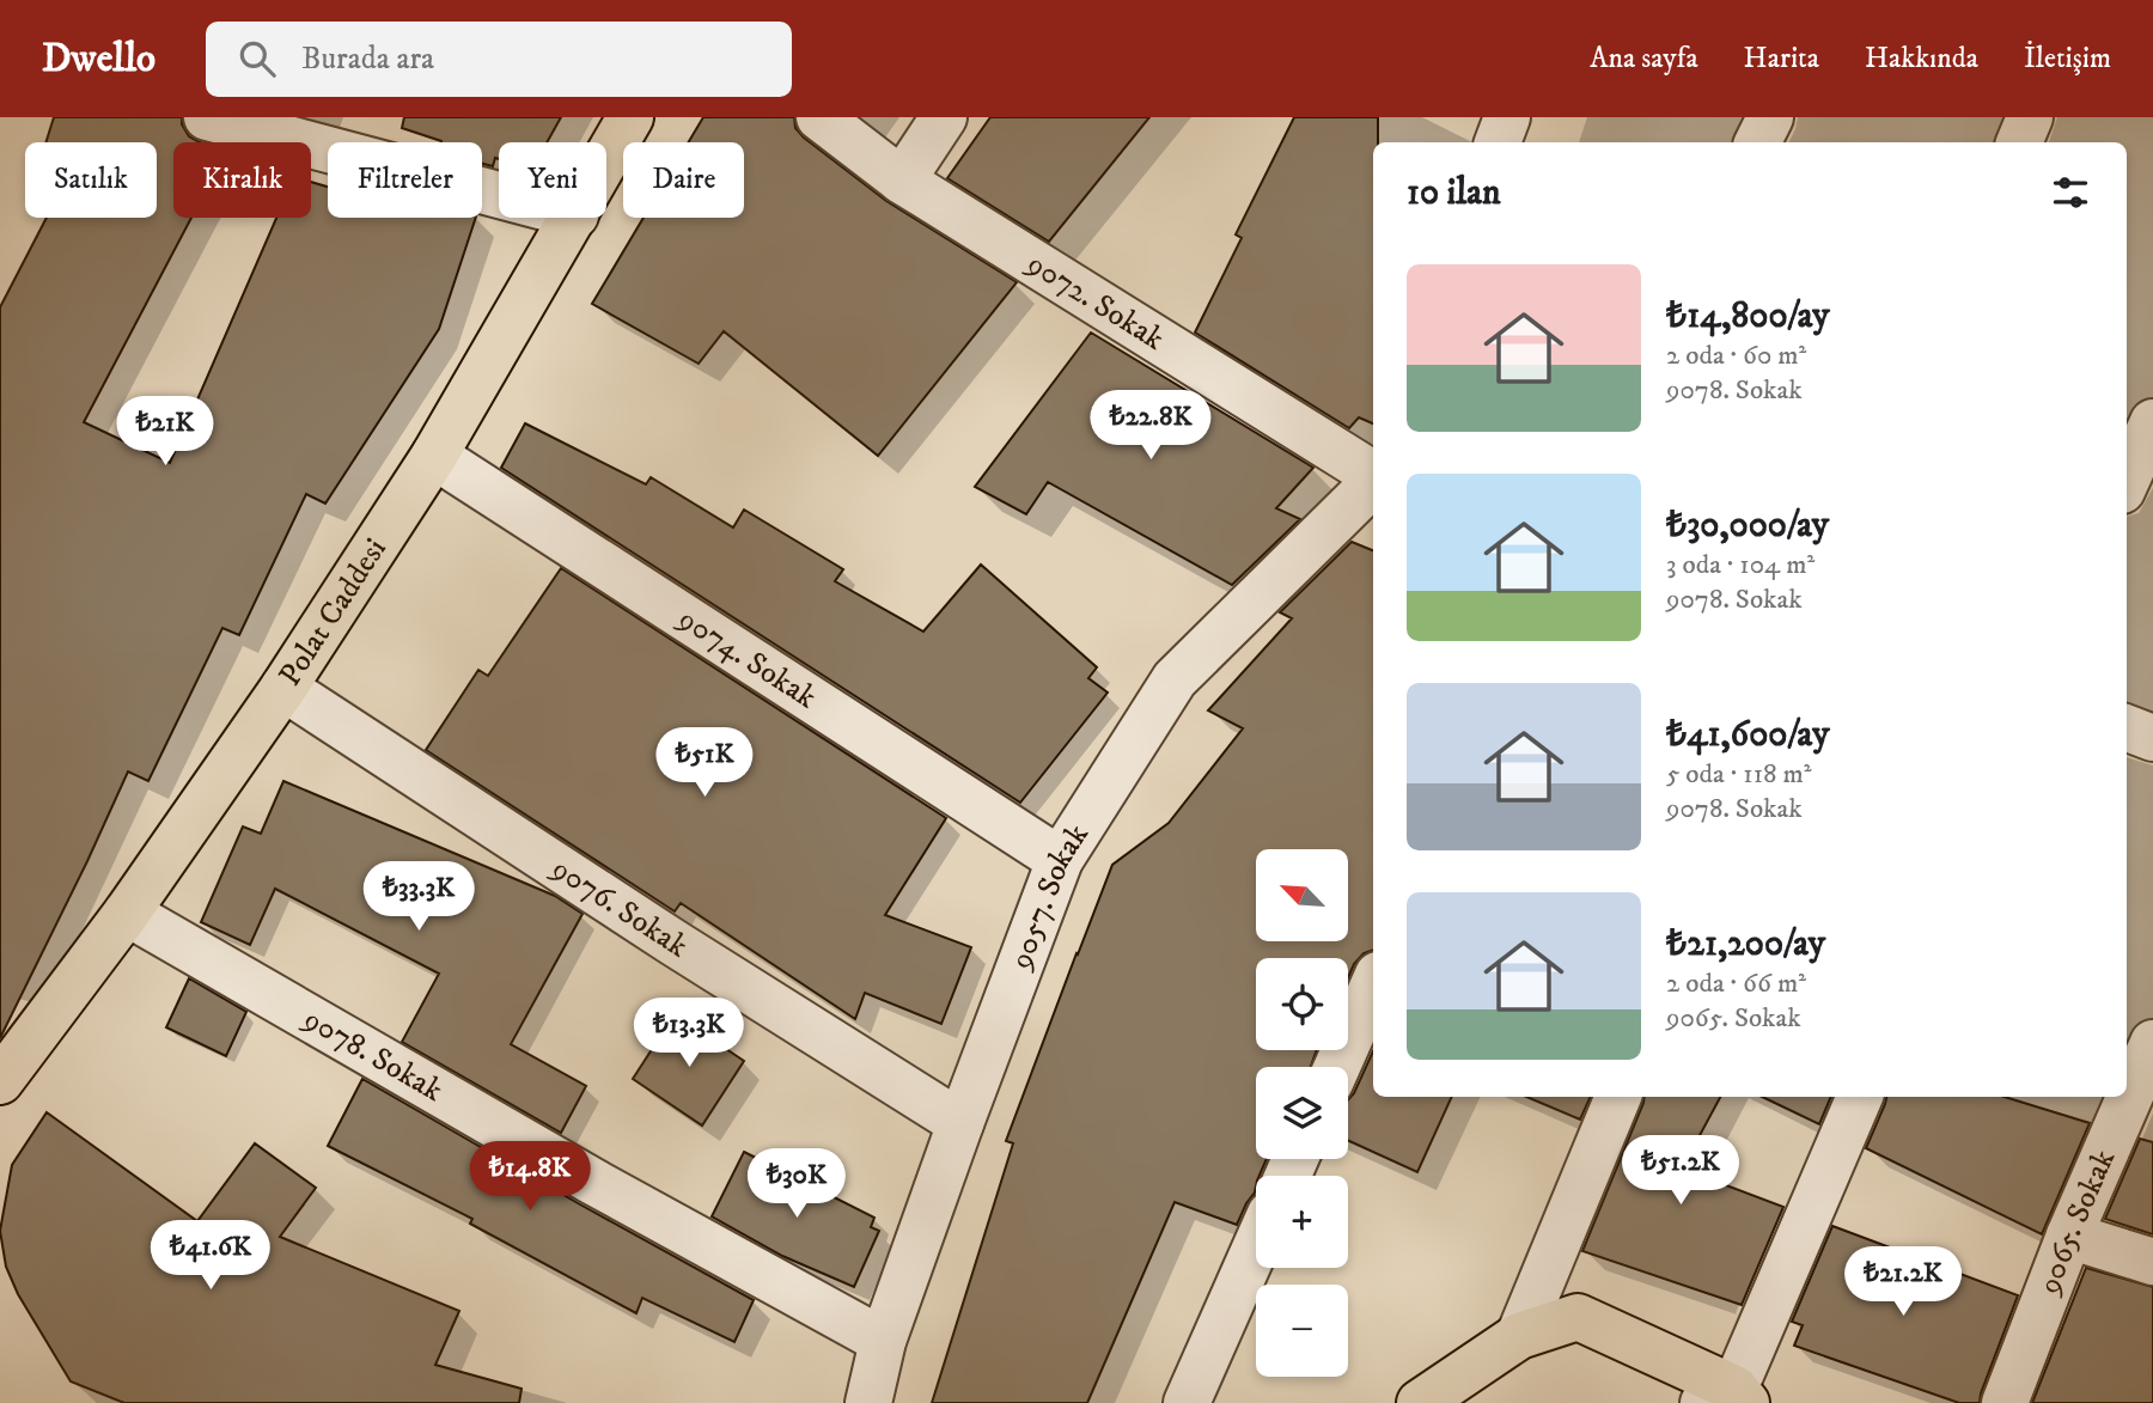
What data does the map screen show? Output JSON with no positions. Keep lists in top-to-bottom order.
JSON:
{
  "streets": {
    "main road": ["Polat Caddesi"],
    "street": [
      "9072. Sokak",
      "9074. Sokak",
      "9057. Sokak",
      "9076. Sokak",
      "9078. Sokak",
      "9065. Sokak"
    ]
  },
  "crossings": [
    ["Polat Caddesi", "9074. Sokak"],
    ["Polat Caddesi", "9076. Sokak"],
    ["Polat Caddesi", "9078. Sokak"],
    ["9074. Sokak", "9057. Sokak"],
    ["9057. Sokak", "9076. Sokak"],
    ["9057. Sokak", "9078. Sokak"]
  ],
  "north": "top left",
  "page": {
    "header": "Dwello",
    "search": "Burada ara",
    "nav": [
      "Ana sayfa",
      "Harita",
      "Hakkında",
      "İletişim"
    ],
    "chip": [
      "Satılık",
      "Kiralık",
      "Filtreler",
      "Yeni",
      "Daire"
    ],
    "heading": "10 ilan",
    "list": [
      {
        "name": "₺14,800/ay",
        "note": "2 oda · 60 m² · 9078. Sokak"
      },
      {
        "name": "₺30,000/ay",
        "note": "3 oda · 104 m² · 9078. Sokak"
      },
      {
        "name": "₺41,600/ay",
        "note": "5 oda · 118 m² · 9078. Sokak"
      },
      {
        "name": "₺21,200/ay",
        "note": "2 oda · 66 m² · 9065. Sokak"
      }
    ],
    "price": [
      "₺22.8K",
      "₺21K",
      "₺51K",
      "₺33.3K",
      "₺13.3K",
      "₺51.2K",
      "₺14.8K",
      "₺30K",
      "₺41.6K",
      "₺21.2K"
    ],
    "map_buttons": ["+", "−"]
  }
}
